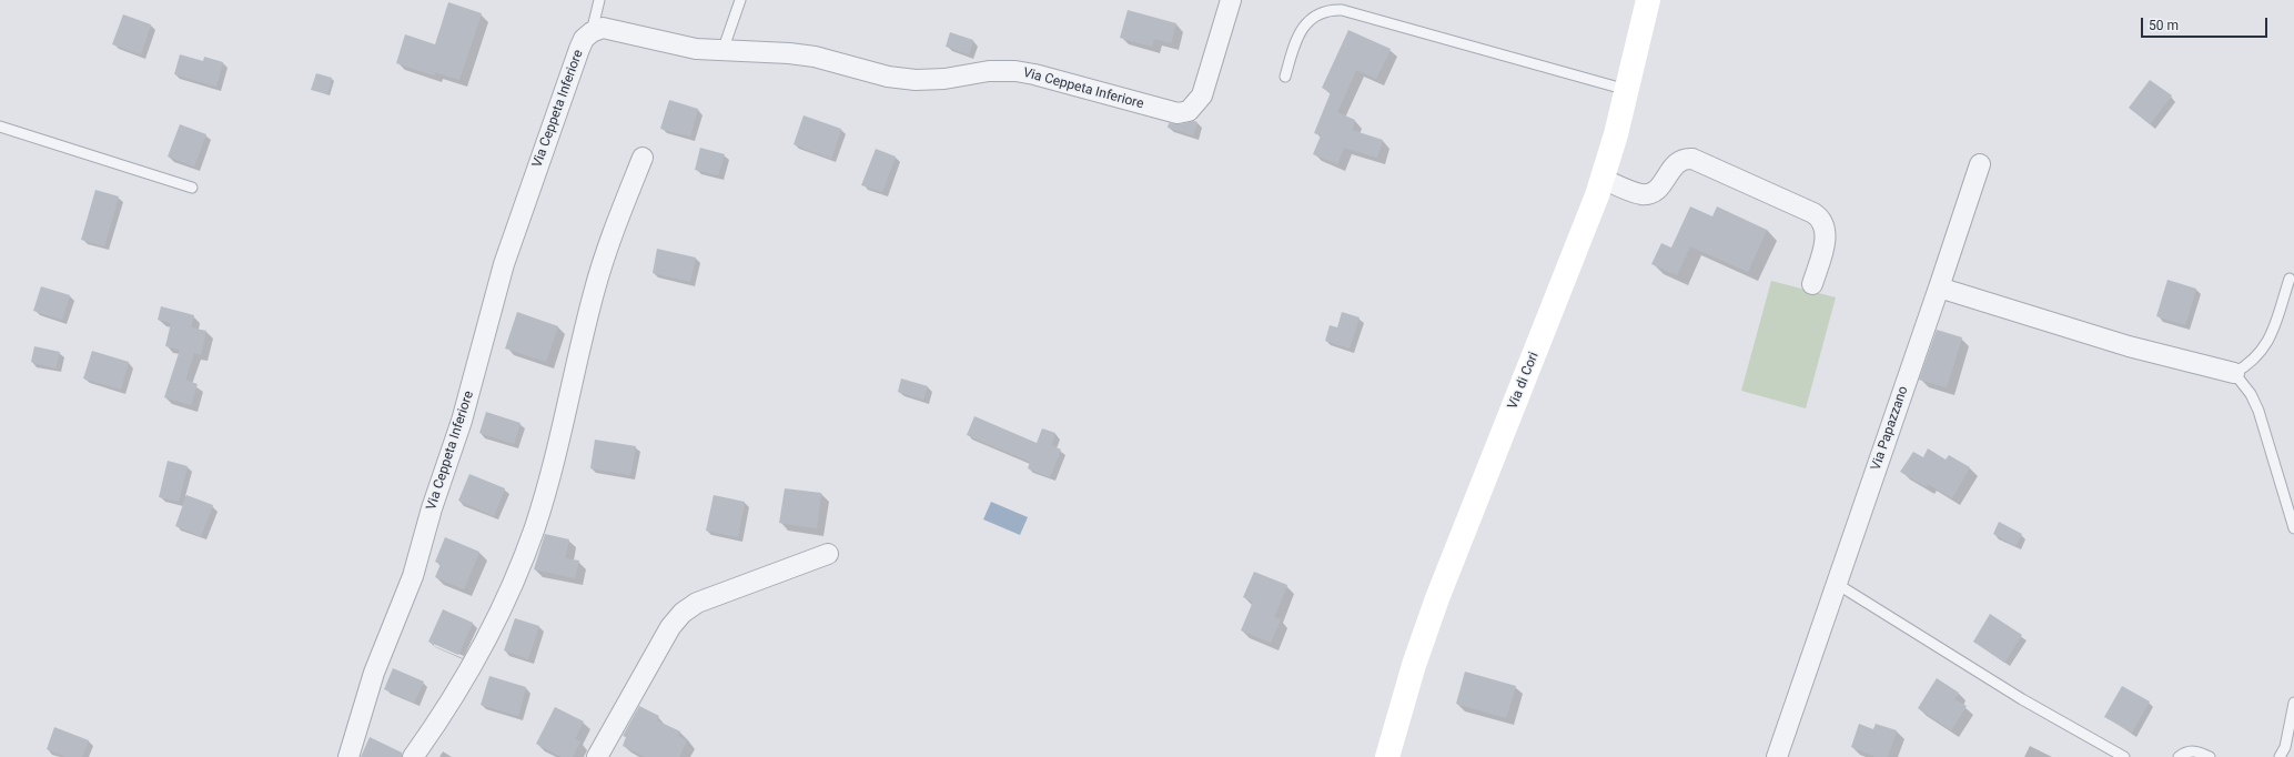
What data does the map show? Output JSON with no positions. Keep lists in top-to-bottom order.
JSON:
{
  "streets": {
    "main road": ["Via di Cori"],
    "street": ["Via Ceppeta Inferiore", "Via Papazzano"]
  },
  "scale_bar": "50 m"
}
